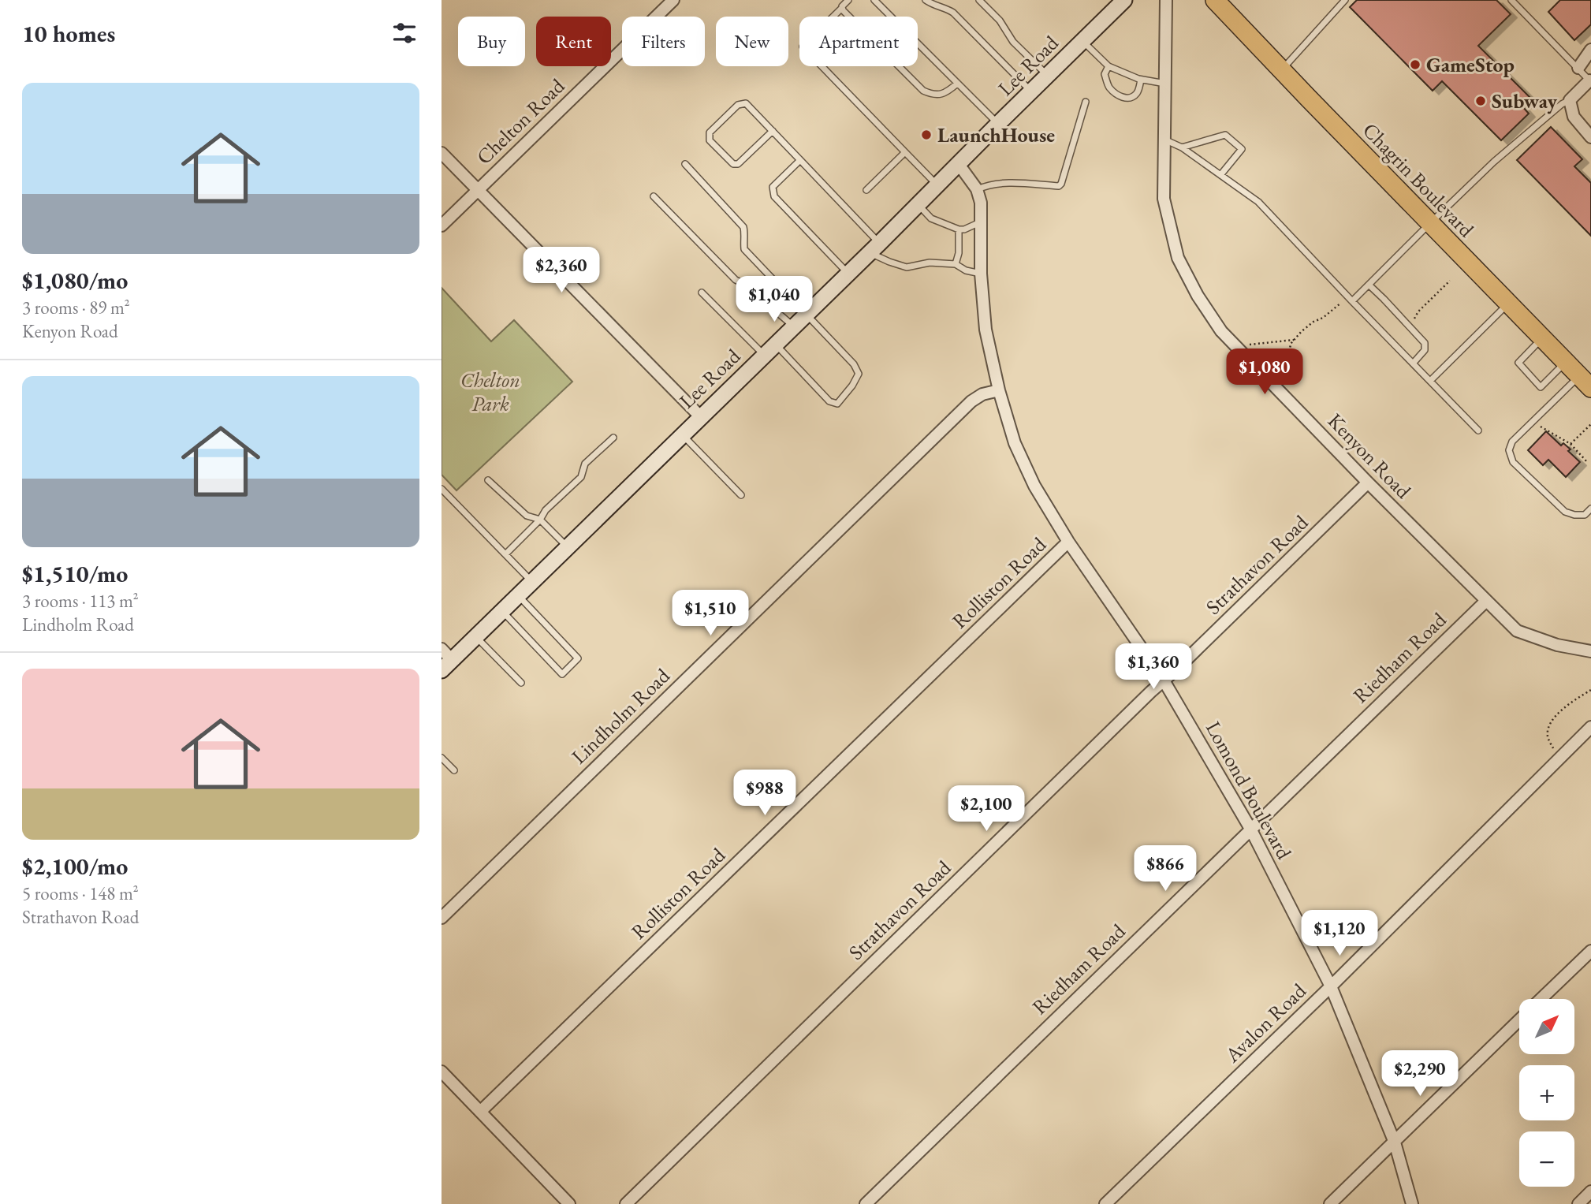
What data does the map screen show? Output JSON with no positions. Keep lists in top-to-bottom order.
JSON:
{
  "streets": {
    "main road": ["Lee Road", "Chagrin Boulevard"],
    "street": [
      "Chelton Road",
      "Kenyon Road",
      "Strathavon Road",
      "Rolliston Road",
      "Riedham Road",
      "Lindholm Road",
      "Lomond Boulevard",
      "Avalon Road"
    ]
  },
  "crossings": [
    ["Lee Road", "Lomond Boulevard"],
    ["Kenyon Road", "Strathavon Road"],
    ["Kenyon Road", "Riedham Road"],
    ["Strathavon Road", "Lomond Boulevard"],
    ["Rolliston Road", "Lomond Boulevard"],
    ["Riedham Road", "Lomond Boulevard"],
    ["Lindholm Road", "Lomond Boulevard"],
    ["Lomond Boulevard", "Avalon Road"]
  ],
  "parks": ["Chelton Park"],
  "places": ["GameStop", "Subway", "LaunchHouse"],
  "north": "top right",
  "page": {
    "heading": "10 homes",
    "chip": [
      "Buy",
      "Rent",
      "Filters",
      "New",
      "Apartment"
    ],
    "list": [
      {
        "name": "$1,080/mo",
        "note": "3 rooms · 89 m² · Kenyon Road"
      },
      {
        "name": "$1,510/mo",
        "note": "3 rooms · 113 m² · Lindholm Road"
      },
      {
        "name": "$2,100/mo",
        "note": "5 rooms · 148 m² · Strathavon Road"
      }
    ],
    "price": [
      "$2,360",
      "$1,040",
      "$1,080",
      "$1,510",
      "$1,360",
      "$988",
      "$2,100",
      "$866",
      "$1,120",
      "$2,290"
    ],
    "map_buttons": ["+", "−"]
  }
}
